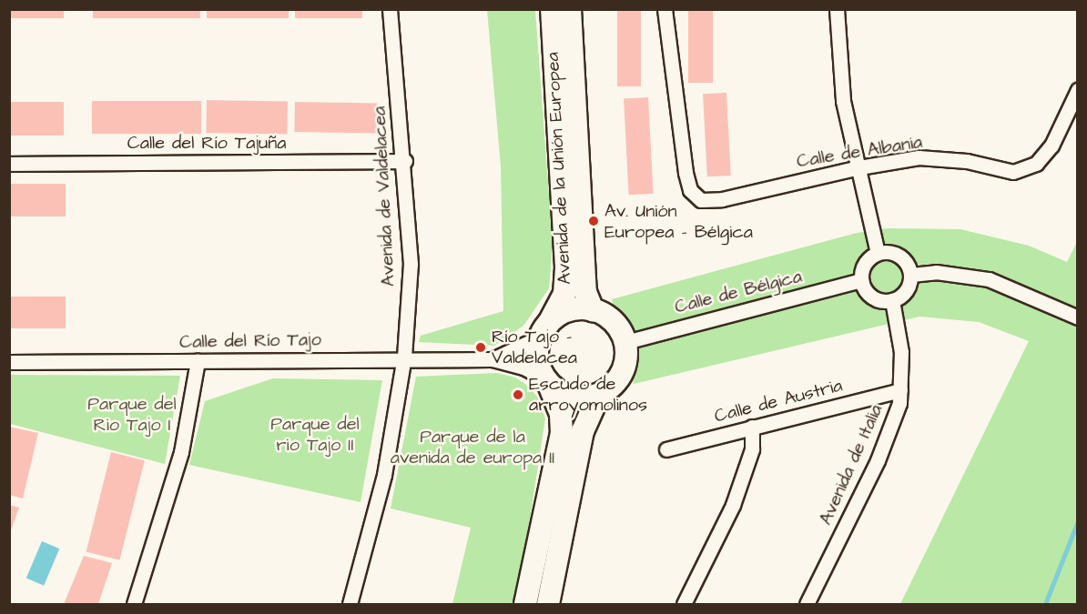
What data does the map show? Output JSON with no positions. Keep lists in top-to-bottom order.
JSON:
{
  "streets": {
    "main road": ["Avenida de la Unión Europea"],
    "street": [
      "Calle del Río Tajuña",
      "Calle de Albania",
      "Avenida de Valdelacea",
      "Calle de Bélgica",
      "Calle del Río Tajo",
      "Calle de Austria",
      "Avenida de Italia"
    ]
  },
  "crossings": [
    ["Calle del Río Tajuña", "Avenida de Valdelacea"],
    ["Avenida de la Unión Europea", "Calle de Bélgica"],
    ["Avenida de la Unión Europea", "Calle del Río Tajo"],
    ["Avenida de Valdelacea", "Calle del Río Tajo"],
    ["Calle de Bélgica", "Calle del Río Tajo"],
    ["Calle de Bélgica", "Avenida de Italia"],
    ["Calle de Austria", "Avenida de Italia"]
  ],
  "parks": ["Parque del Rio Tajo I", "Parque del rio Tajo II", "Parque de la avenida de europa II"],
  "places": ["Av. Unión Europea - Bélgica", "Río Tajo - Valdelacea", "Escudo de arroyomolinos"]
}
